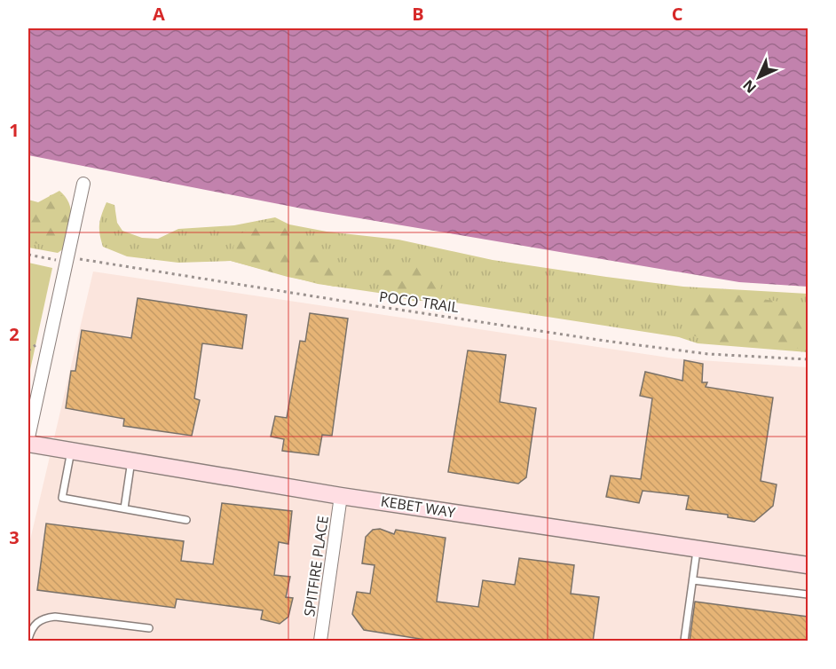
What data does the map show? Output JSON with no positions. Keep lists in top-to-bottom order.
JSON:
{
  "streets": {
    "street": ["KEBET WAY", "SPITFIRE PLACE"],
    "path": ["POCO TRAIL"]
  },
  "crossings": [
    ["KEBET WAY", "SPITFIRE PLACE"]
  ],
  "north": "bottom left",
  "grid": {
    "columns": ["A", "B", "C"],
    "rows": ["1", "2", "3"]
  }
}
